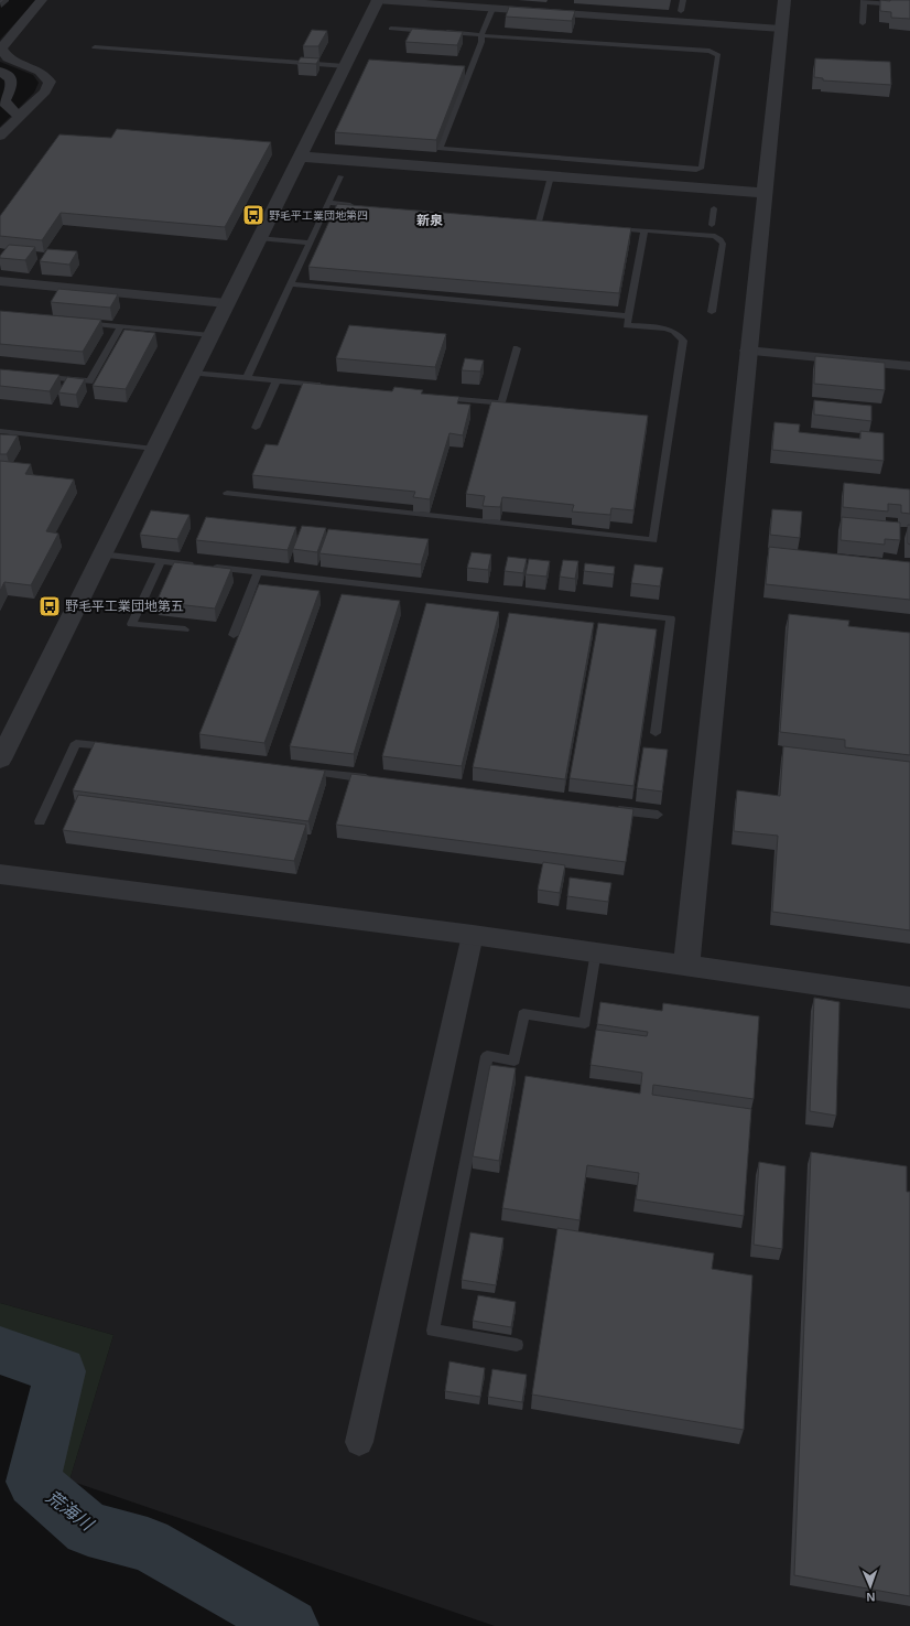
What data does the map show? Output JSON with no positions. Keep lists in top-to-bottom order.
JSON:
{
  "districts": ["新泉"],
  "water": ["荒海川"],
  "places": {
    "bus stop": ["野毛平工業団地第四", "野毛平工業団地第五"]
  },
  "north": "bottom"
}
